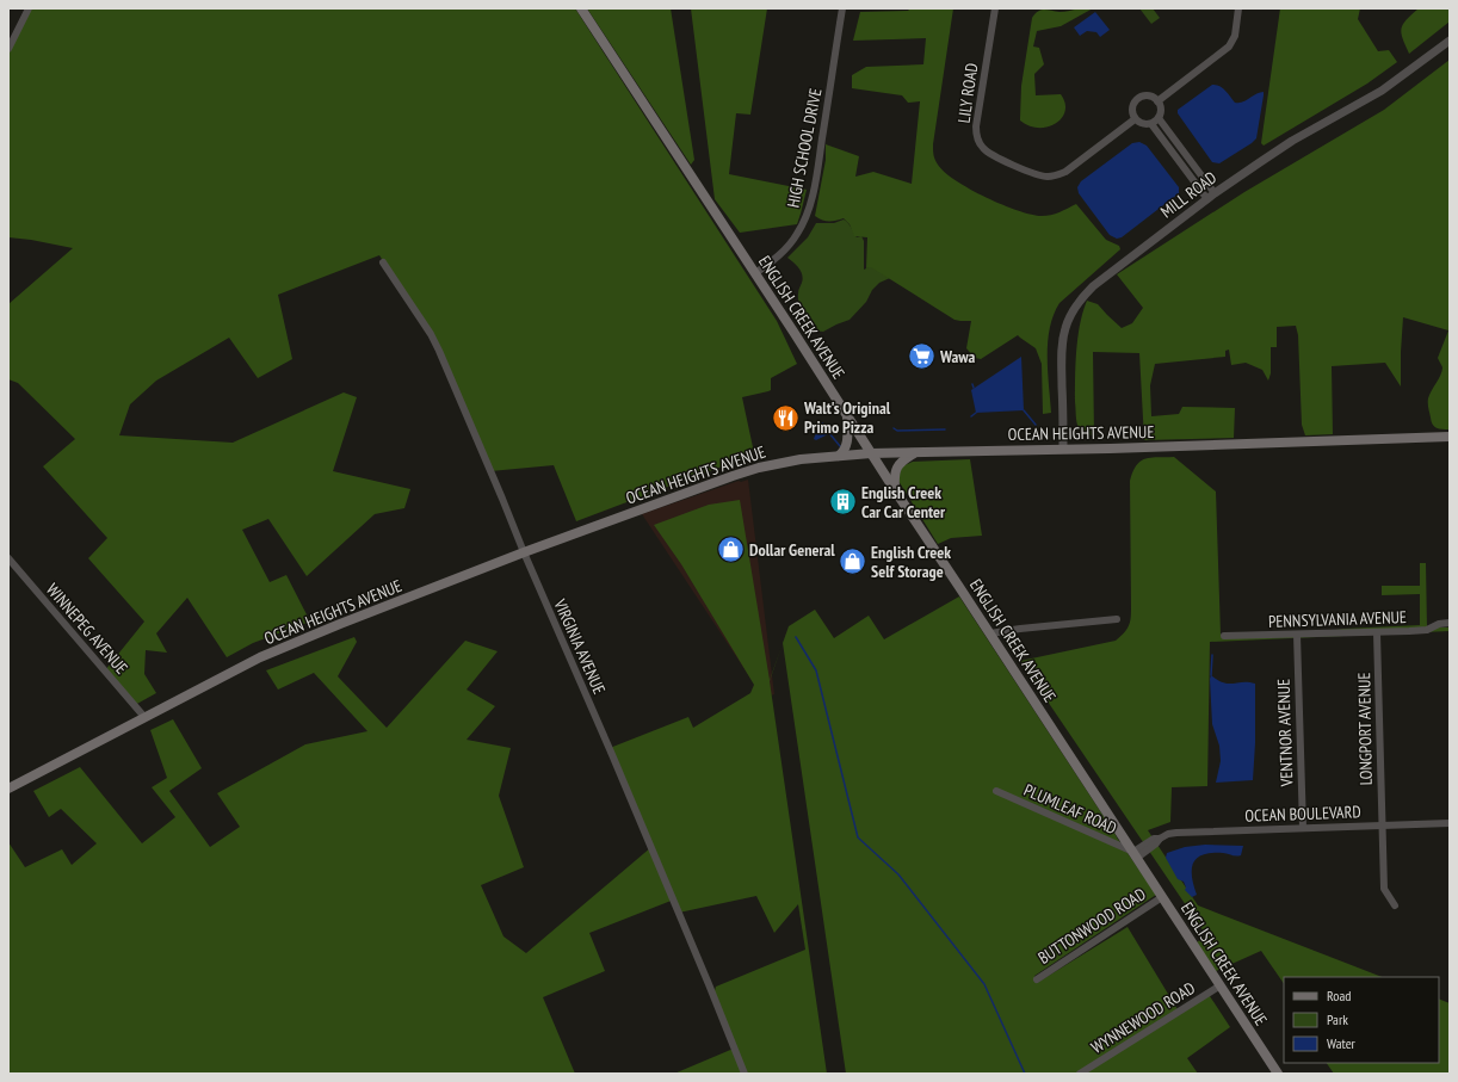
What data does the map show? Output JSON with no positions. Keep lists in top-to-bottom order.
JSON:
{
  "streets": {
    "main road": ["ENGLISH CREEK AVENUE", "OCEAN HEIGHTS AVENUE"],
    "street": [
      "LILY ROAD",
      "HIGH SCHOOL DRIVE",
      "MILL ROAD",
      "PENNSYLVANIA AVENUE",
      "WINNEPEG AVENUE",
      "VIRGINIA AVENUE",
      "LONGPORT AVENUE",
      "VENTNOR AVENUE",
      "PLUMLEAF ROAD",
      "OCEAN BOULEVARD",
      "BUTTONWOOD ROAD",
      "WYNNEWOOD ROAD"
    ]
  },
  "crossings": [
    ["HIGH SCHOOL DRIVE", "ENGLISH CREEK AVENUE"],
    ["MILL ROAD", "OCEAN HEIGHTS AVENUE"],
    ["ENGLISH CREEK AVENUE", "OCEAN HEIGHTS AVENUE"],
    ["ENGLISH CREEK AVENUE", "PLUMLEAF ROAD"],
    ["ENGLISH CREEK AVENUE", "OCEAN BOULEVARD"],
    ["ENGLISH CREEK AVENUE", "BUTTONWOOD ROAD"],
    ["ENGLISH CREEK AVENUE", "WYNNEWOOD ROAD"],
    ["OCEAN HEIGHTS AVENUE", "WINNEPEG AVENUE"],
    ["OCEAN HEIGHTS AVENUE", "VIRGINIA AVENUE"],
    ["PENNSYLVANIA AVENUE", "LONGPORT AVENUE"],
    ["PENNSYLVANIA AVENUE", "VENTNOR AVENUE"],
    ["LONGPORT AVENUE", "OCEAN BOULEVARD"],
    ["VENTNOR AVENUE", "OCEAN BOULEVARD"],
    ["PLUMLEAF ROAD", "OCEAN BOULEVARD"]
  ],
  "places": {
    "supermarket": ["Wawa"],
    "restaurant": ["Walt's Original Primo Pizza"],
    "building": ["English Creek Car Car Center"],
    "shop": ["Dollar General", "English Creek Self Storage"]
  },
  "legend": ["Road", "Park", "Water"]
}
